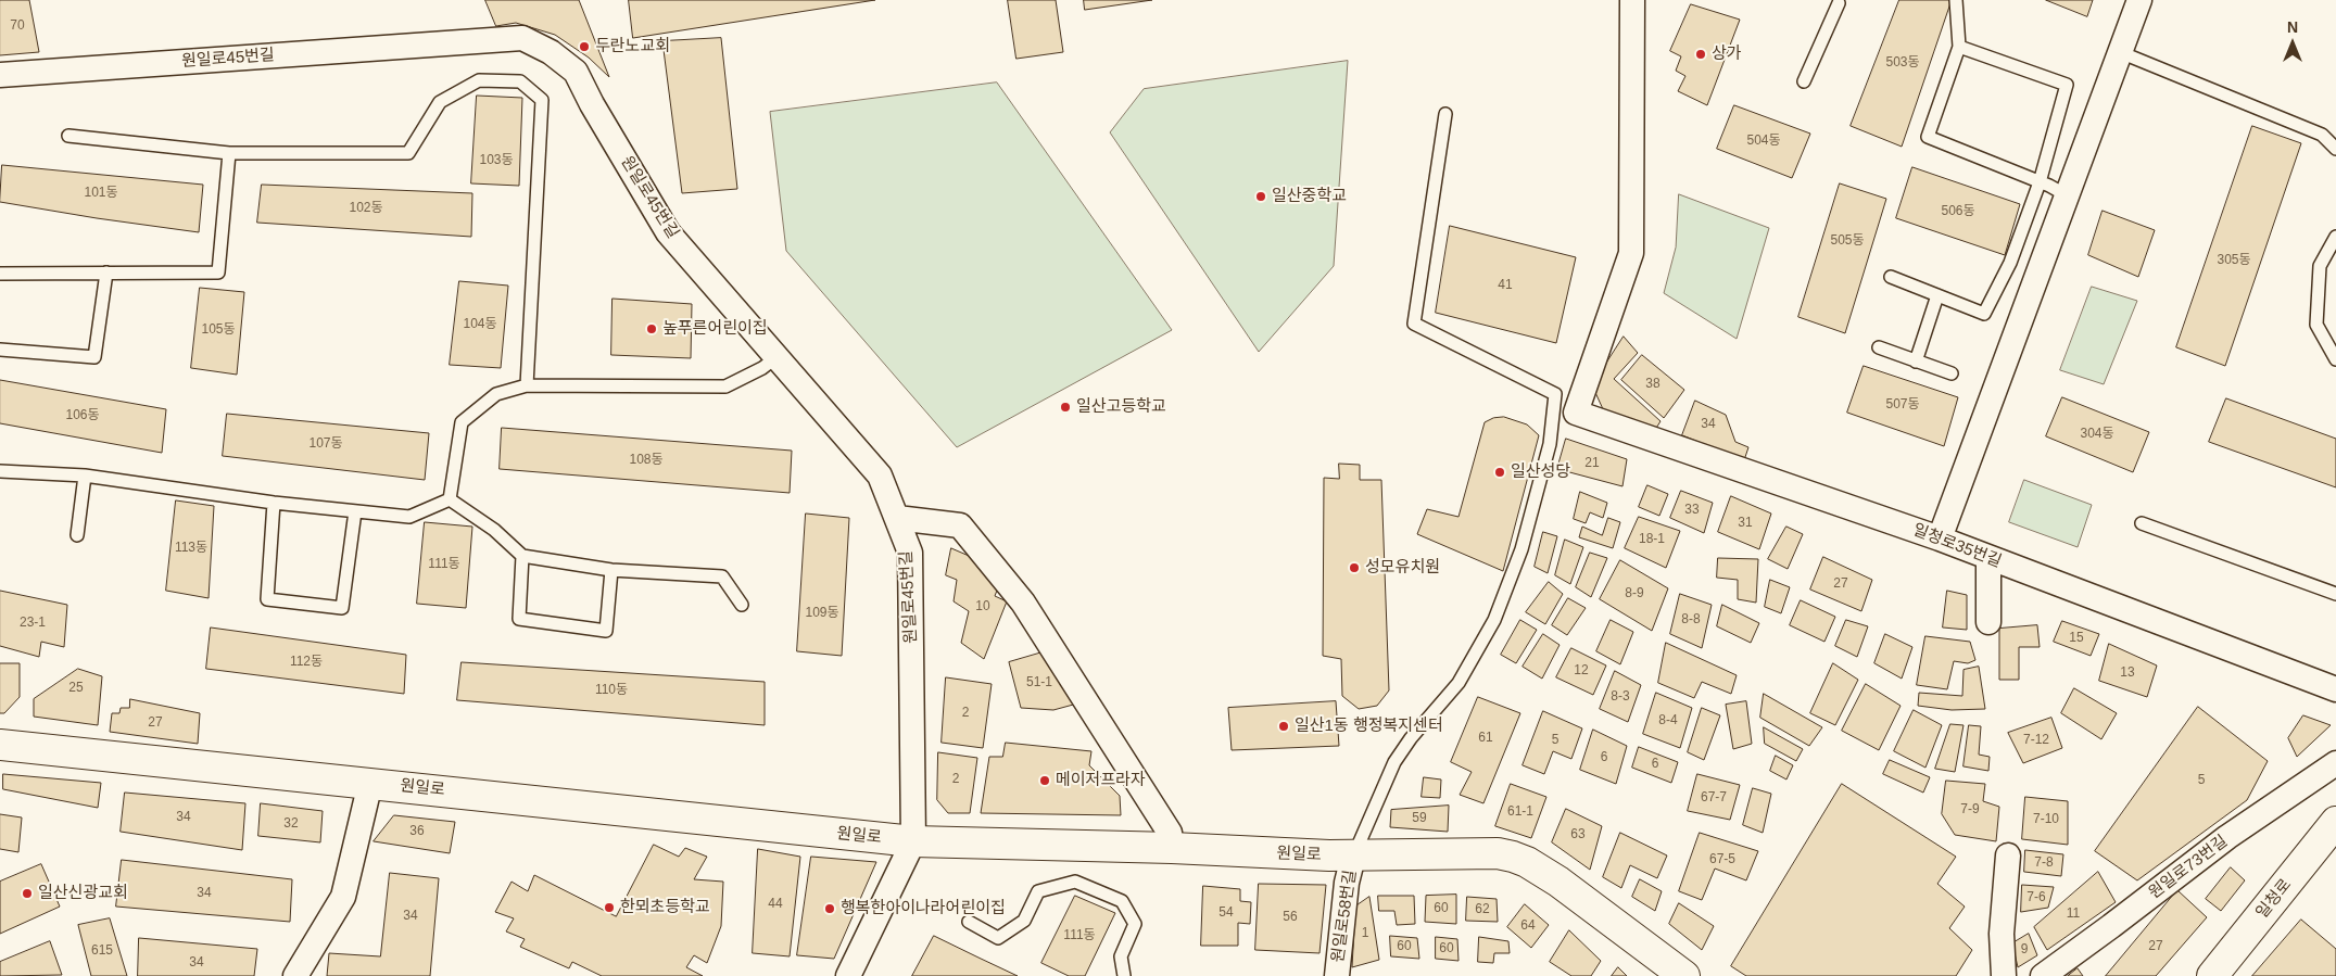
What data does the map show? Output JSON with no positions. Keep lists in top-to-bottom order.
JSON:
{
  "streets": {
    "street": [
      "원일로45번길",
      "일청로35번길",
      "원일로",
      "원일로73번길",
      "일청로",
      "원일로58번길"
    ]
  },
  "crossings": [
    ["원일로45번길", "원일로"],
    ["원일로", "원일로58번길"]
  ],
  "places": [
    "두란노교회",
    "상가",
    "일산중학교",
    "높푸른어린이집",
    "일산고등학교",
    "일산성당",
    "성모유치원",
    "일산1동 행정복지센터",
    "메이저프라자",
    "일산신광교회",
    "한뫼초등학교",
    "행복한아이나라어린이집"
  ],
  "house_numbers": [
    "70",
    "503동",
    "504동",
    "103동",
    "101동",
    "102동",
    "506동",
    "505동",
    "305동",
    "41",
    "104동",
    "105동",
    "38",
    "507동",
    "106동",
    "34",
    "304동",
    "107동",
    "108동",
    "21",
    "33",
    "31",
    "18-1",
    "113동",
    "111동",
    "27",
    "8-9",
    "10",
    "109동",
    "8-8",
    "23-1",
    "15",
    "112동",
    "12",
    "13",
    "51-1",
    "25",
    "110동",
    "8-3",
    "2",
    "8-4",
    "27",
    "61",
    "5",
    "7-12",
    "6",
    "6",
    "2",
    "5",
    "67-7",
    "7-9",
    "61-1",
    "34",
    "59",
    "7-10",
    "32",
    "36",
    "63",
    "67-5",
    "7-8",
    "34",
    "7-6",
    "44",
    "60",
    "62",
    "54",
    "11",
    "34",
    "56",
    "64",
    "1",
    "111동",
    "60",
    "27",
    "60",
    "9",
    "615",
    "34"
  ],
  "north": "top"
}
